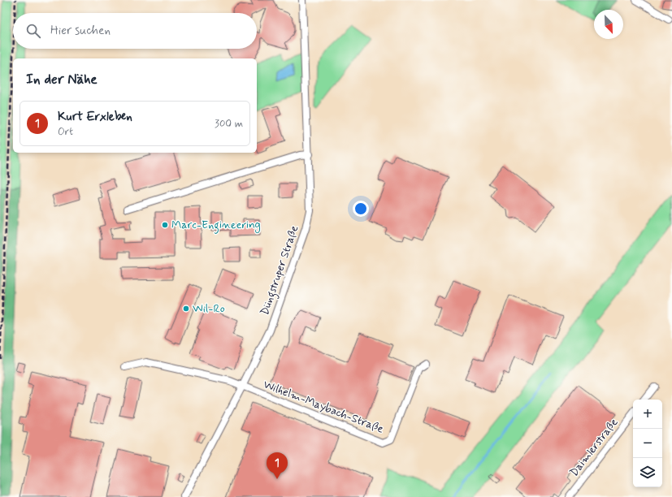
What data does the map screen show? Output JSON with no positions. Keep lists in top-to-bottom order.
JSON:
{
  "streets": {
    "street": ["Düngstruper Straße", "Wilhelm-Maybach-Straße", "Daimlerstraße"]
  },
  "crossings": [
    ["Düngstruper Straße", "Wilhelm-Maybach-Straße"]
  ],
  "places": ["Marc-Engineering", "Wil-Ro"],
  "north": "bottom right",
  "page": {
    "search": "Hier suchen",
    "heading": "In der Nähe",
    "list": [
      {
        "mark": "1",
        "name": "Kurt Erxleben",
        "note": "Ort",
        "value": "300 m"
      }
    ],
    "map_buttons": ["+", "−"],
    "pins": "1"
  }
}
